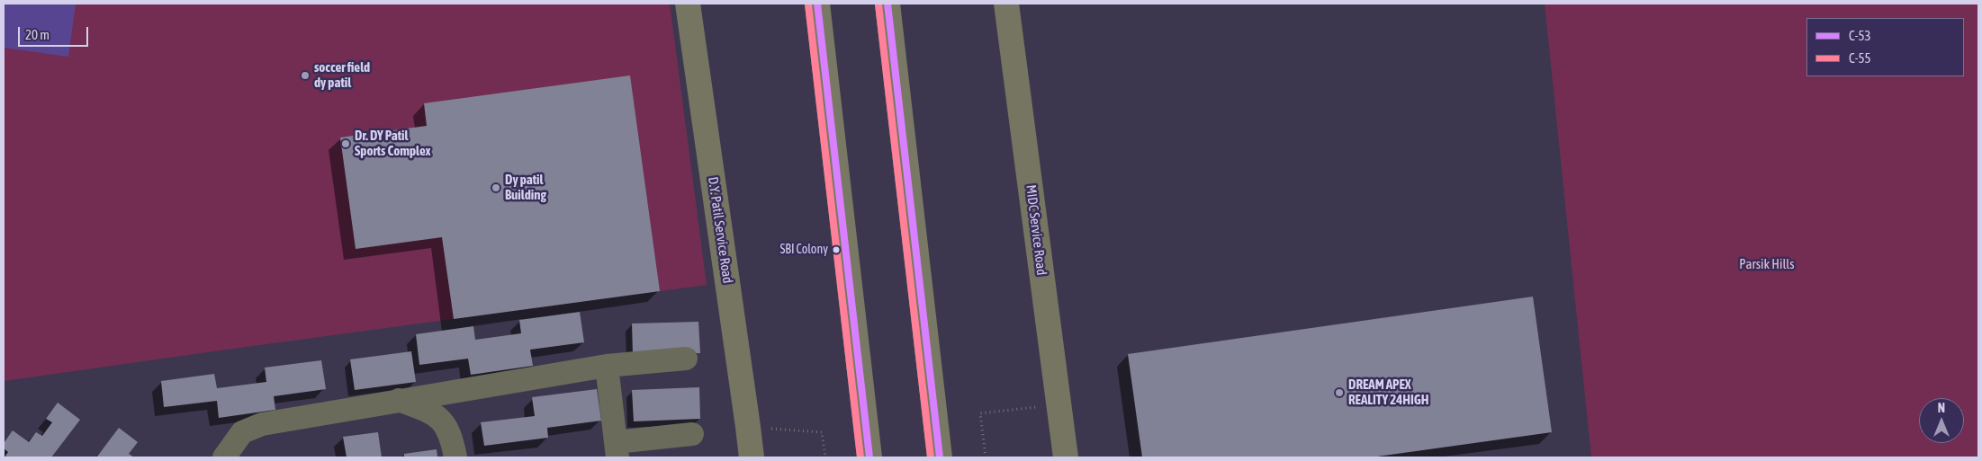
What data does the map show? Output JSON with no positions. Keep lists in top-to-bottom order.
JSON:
{
  "streets": {
    "street": ["D.Y. Patil Service Road", "MIDC Service Road"]
  },
  "parks": ["Parsik Hills"],
  "places": [
    "soccer field dy patil",
    "Dr. DY Patil Sports Complex",
    "Dy patil Building",
    "SBI Colony",
    "DREAM APEX REALITY 24HIGH"
  ],
  "lines": ["transit line C-53", "transit line C-55"],
  "legend": ["C-53", "C-55"],
  "scale_bar": "20 m",
  "north": "top"
}
